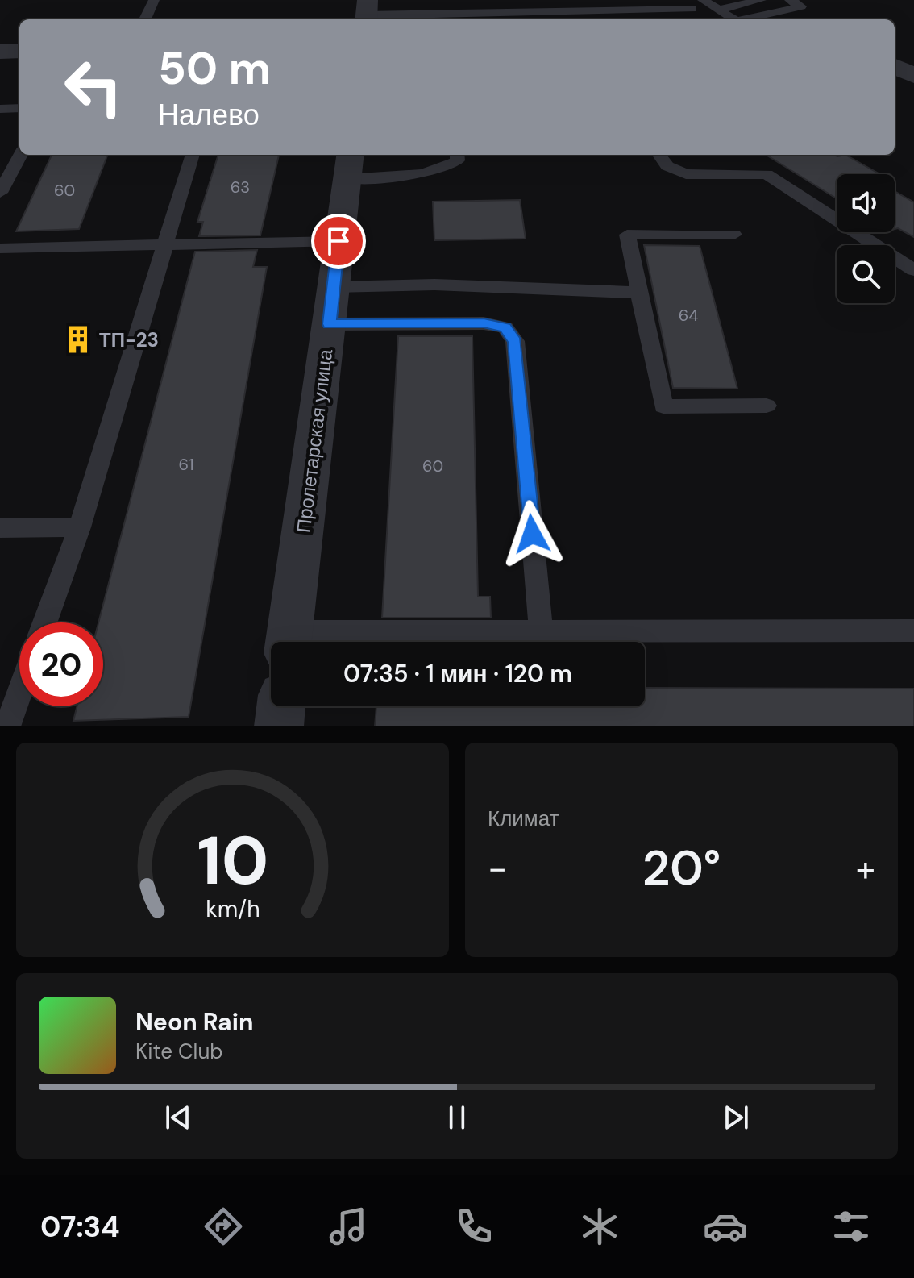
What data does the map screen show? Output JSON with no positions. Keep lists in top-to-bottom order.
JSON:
{
  "streets": {
    "street": ["Пролетарская улица"]
  },
  "places": {
    "building": ["ТП-23"]
  },
  "house_numbers": [
    "63",
    "60",
    "64",
    "61",
    "60"
  ],
  "page": {
    "turn": ["50 m", "Налево"],
    "limit": "20",
    "trip": "07:35 · 1 мин · 120 m",
    "tile": "Климат",
    "heat": ["−", "20°", "+"],
    "song": ["Neon Rain", "Kite Club"],
    "tabs": "07:34",
    "gauge": ["10", "km/h"]
  }
}
